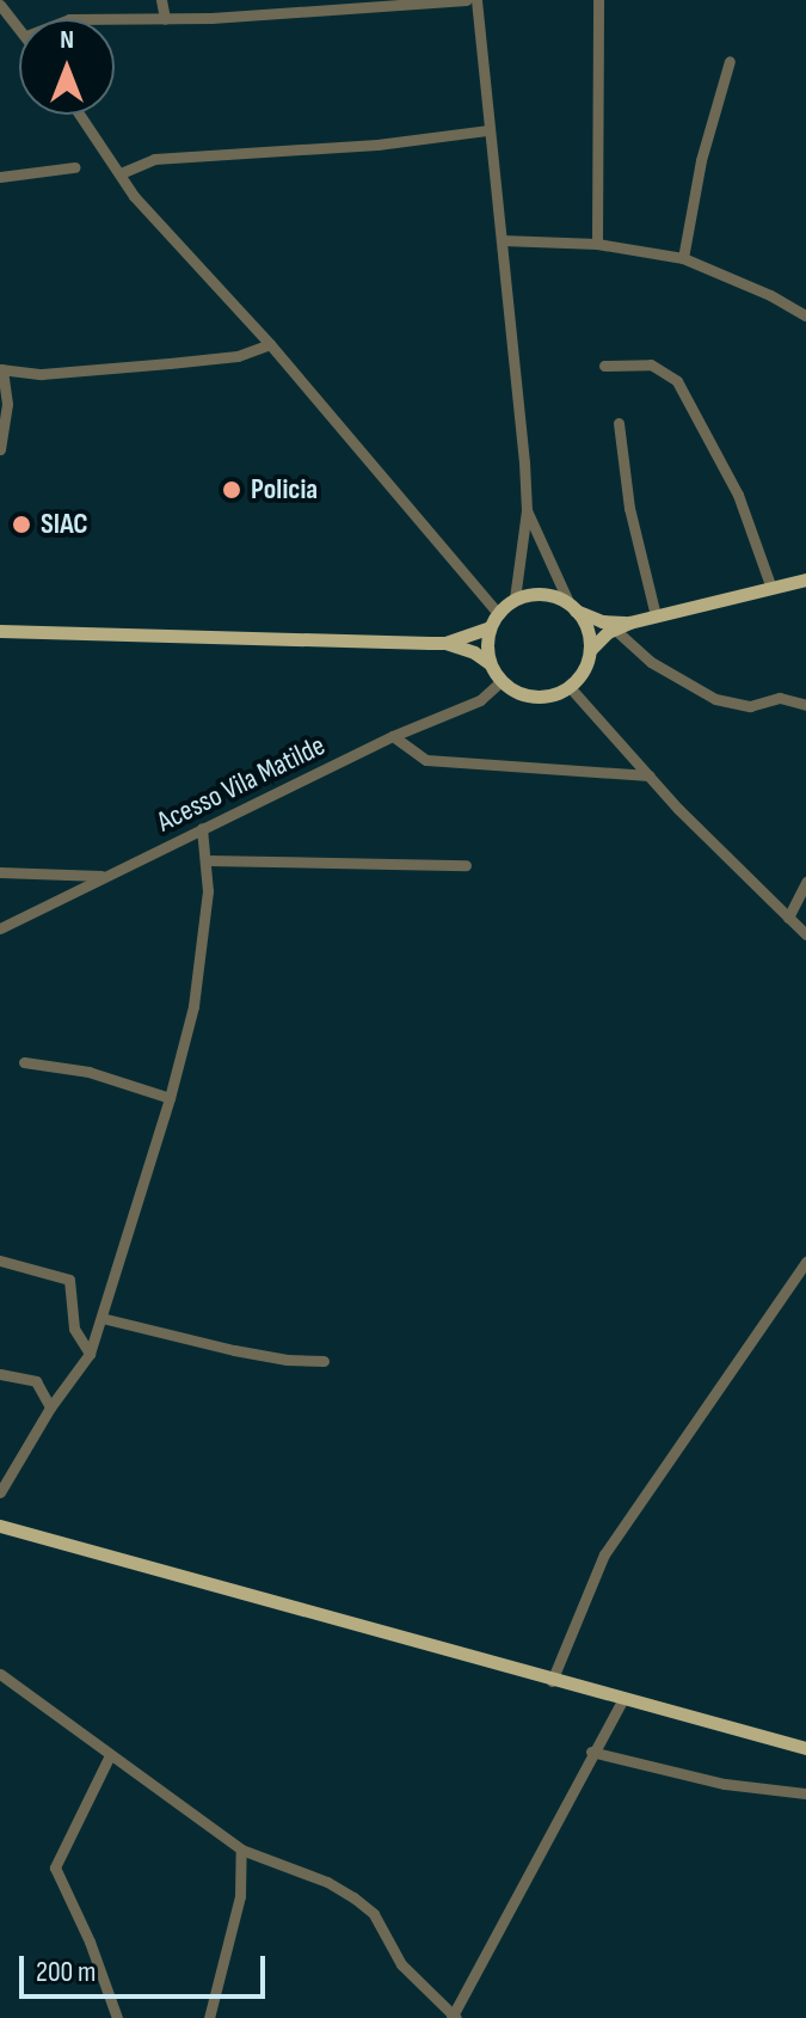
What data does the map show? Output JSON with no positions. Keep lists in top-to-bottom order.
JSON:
{
  "streets": {
    "street": ["Acesso Vila Matilde"]
  },
  "places": ["Policia", "SIAC"],
  "scale_bar": "200 m",
  "north": "top"
}
